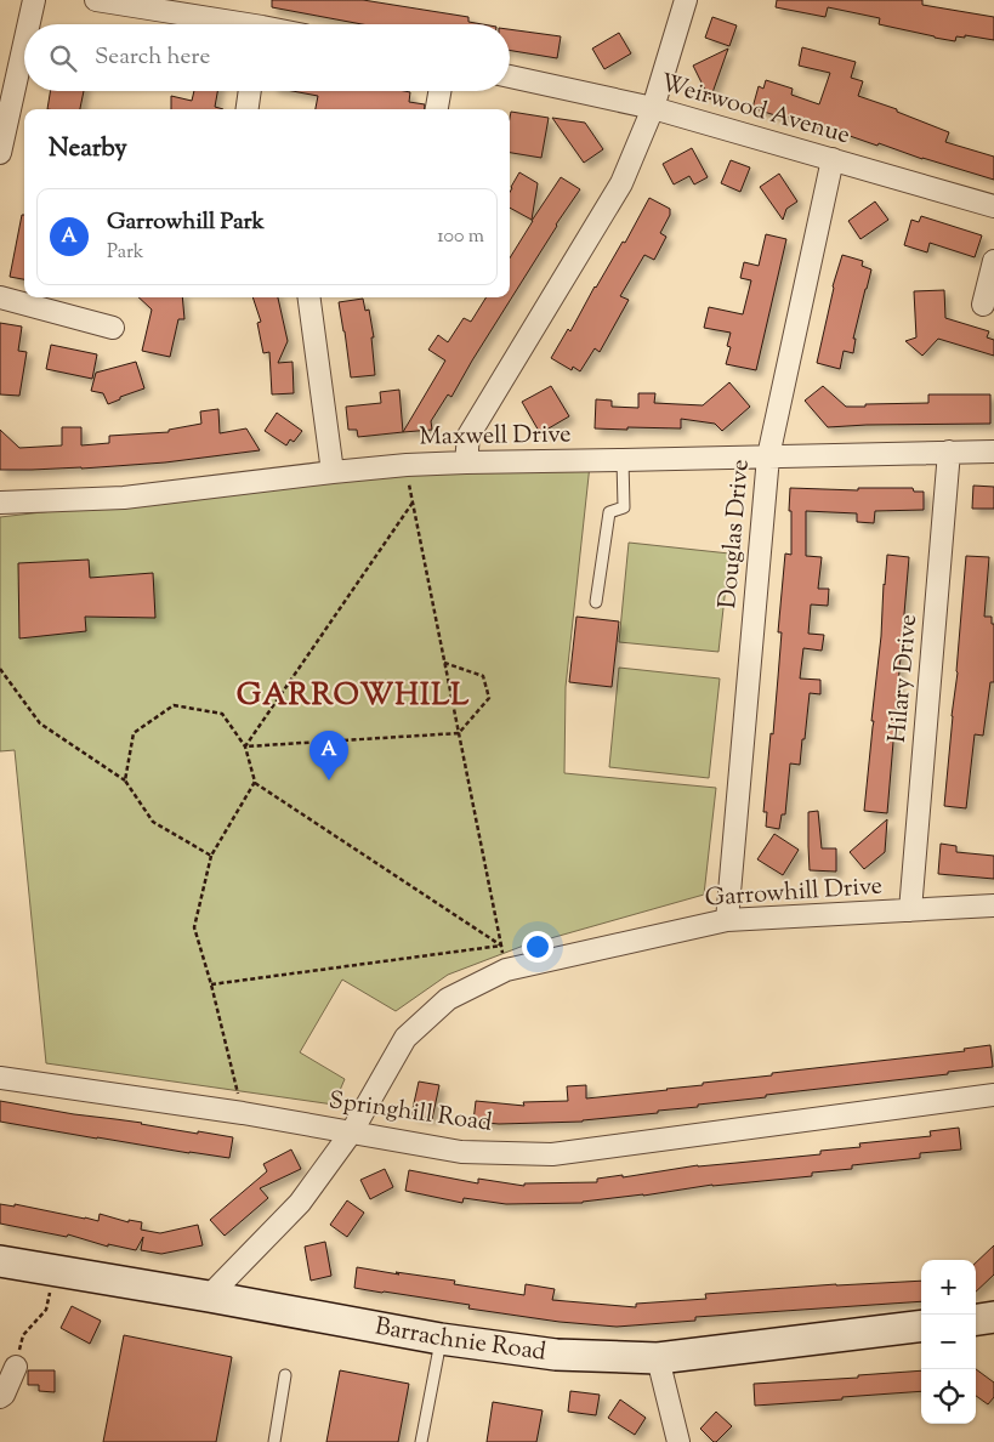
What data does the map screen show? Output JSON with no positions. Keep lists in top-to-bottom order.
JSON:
{
  "streets": {
    "main road": ["Barrachnie Road"],
    "street": [
      "Weirwood Avenue",
      "Maxwell Drive",
      "Douglas Drive",
      "Hilary Drive",
      "Garrowhill Drive",
      "Springhill Road"
    ]
  },
  "crossings": [
    ["Weirwood Avenue", "Douglas Drive"],
    ["Maxwell Drive", "Douglas Drive"],
    ["Maxwell Drive", "Hilary Drive"],
    ["Douglas Drive", "Garrowhill Drive"],
    ["Hilary Drive", "Garrowhill Drive"],
    ["Garrowhill Drive", "Springhill Road"],
    ["Garrowhill Drive", "Barrachnie Road"]
  ],
  "districts": ["GARROWHILL"],
  "page": {
    "search": "Search here",
    "heading": "Nearby",
    "list": [
      {
        "mark": "A",
        "name": "Garrowhill Park",
        "note": "Park",
        "value": "100 m"
      }
    ],
    "pins": "A",
    "map_buttons": ["+", "−"]
  }
}
